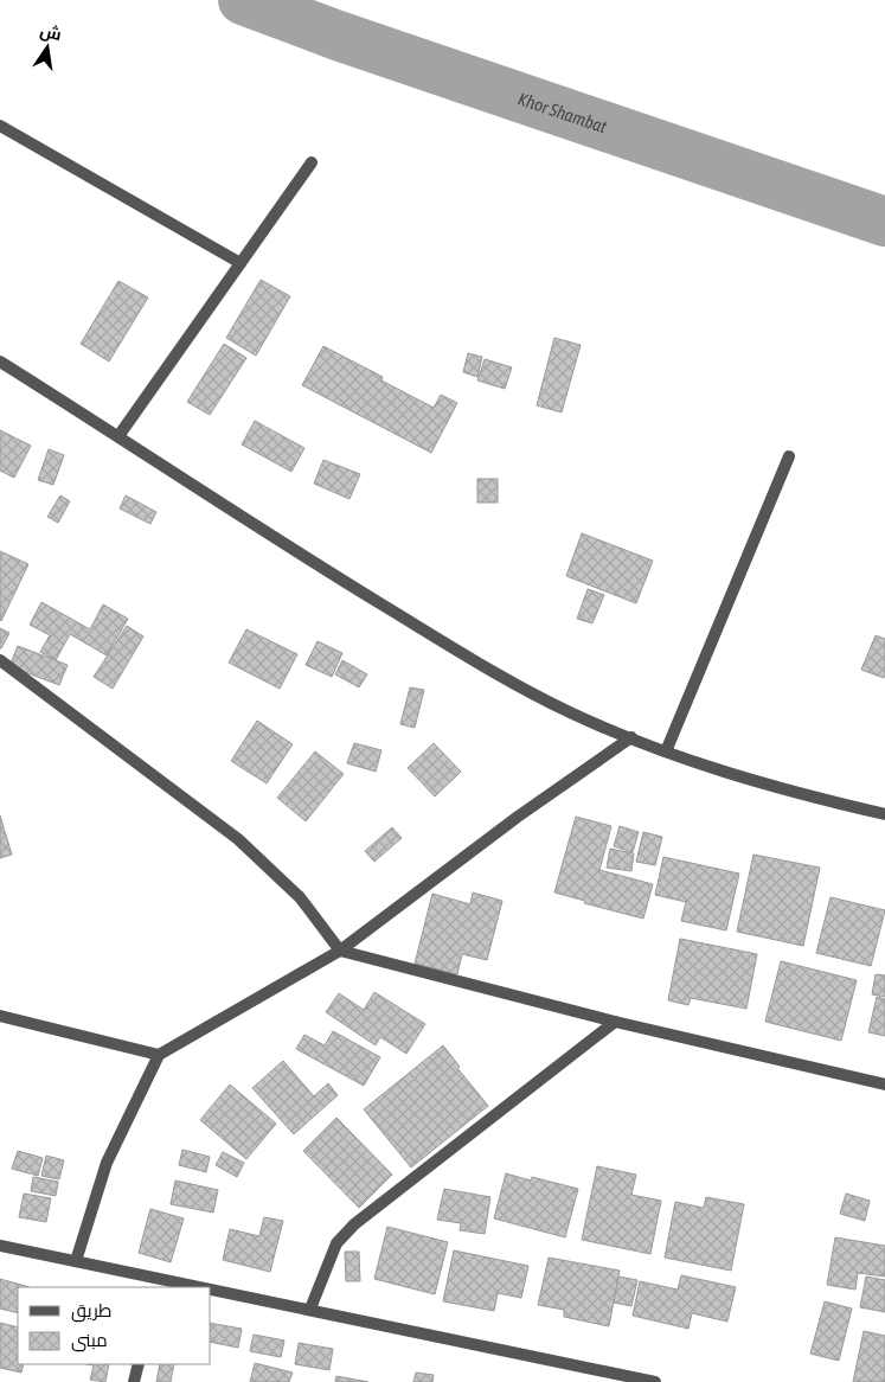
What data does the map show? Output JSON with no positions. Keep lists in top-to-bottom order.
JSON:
{
  "water": ["Khor Shambat"],
  "legend": ["طريق", "مبنى"],
  "north": "top"
}
